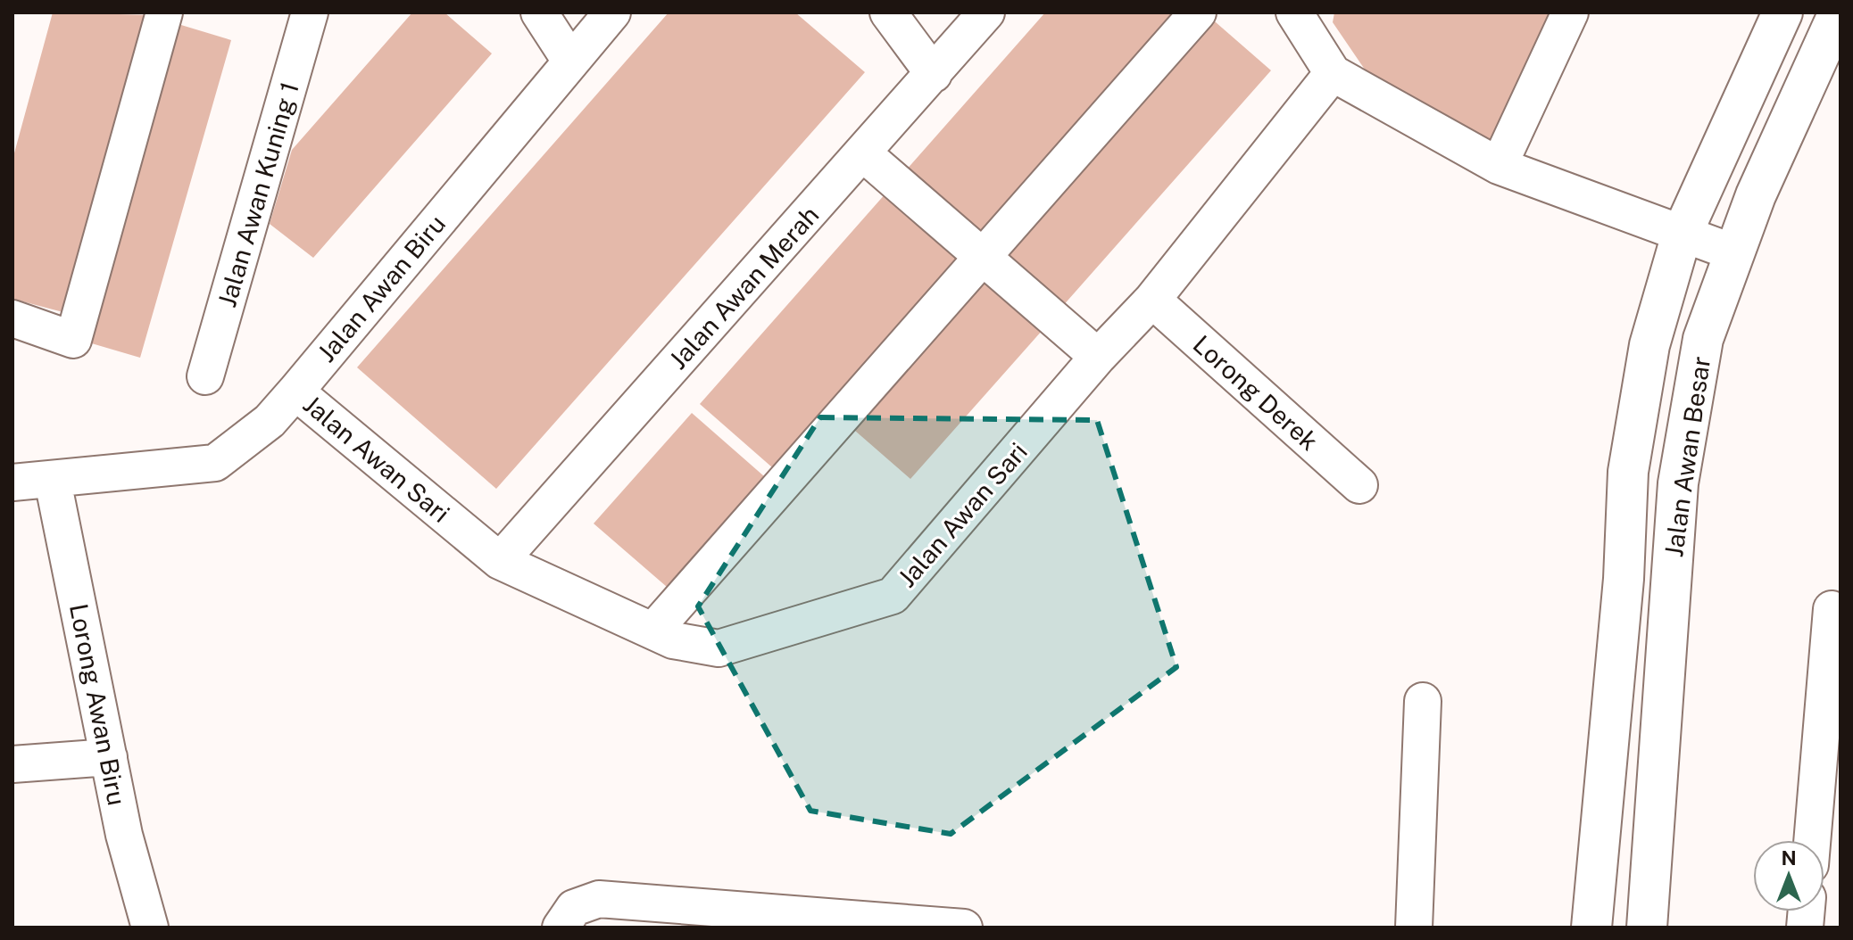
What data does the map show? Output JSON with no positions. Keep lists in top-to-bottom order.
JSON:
{
  "streets": {
    "main road": ["Jalan Awan Besar"],
    "street": [
      "Jalan Awan Kuning 1",
      "Jalan Awan Merah",
      "Jalan Awan Biru",
      "Lorong Derek",
      "Jalan Awan Sari",
      "Lorong Awan Biru"
    ]
  },
  "crossings": [
    ["Jalan Awan Merah", "Jalan Awan Sari"],
    ["Jalan Awan Biru", "Jalan Awan Sari"],
    ["Jalan Awan Biru", "Lorong Awan Biru"],
    ["Lorong Derek", "Jalan Awan Sari"]
  ],
  "north": "top"
}
